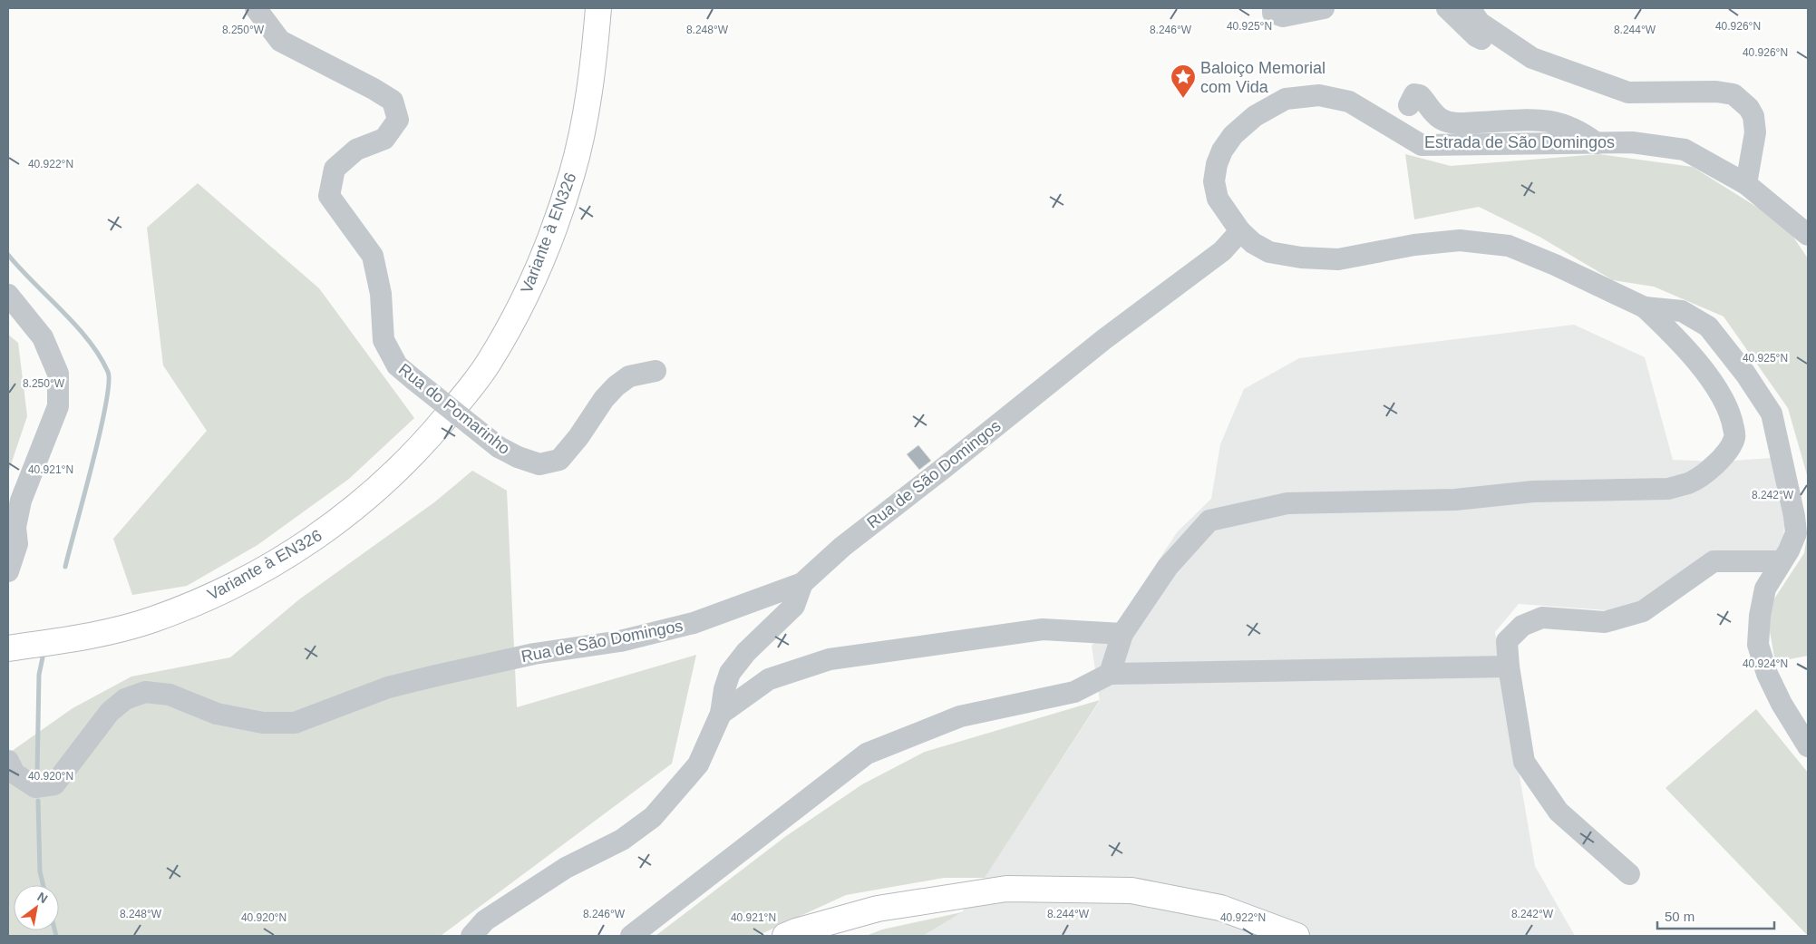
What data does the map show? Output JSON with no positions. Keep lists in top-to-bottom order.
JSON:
{
  "streets": {
    "main road": ["Variante à EN326"],
    "street": ["Estrada de São Domingos", "Rua do Pomarinho", "Rua de São Domingos"]
  },
  "crossings": [
    ["Estrada de São Domingos", "Rua de São Domingos"]
  ],
  "places": {
    "place": ["Baloiço Memorial com Vida"]
  },
  "scale_bar": "50 m",
  "north": "top right",
  "coordinates": [
    "40.925°N",
    "40.926°N",
    "8.250°W",
    "8.248°W",
    "8.246°W",
    "8.244°W",
    "40.922°N",
    "40.921°N",
    "8.242°W",
    "40.924°N",
    "40.920°N"
  ]
}
